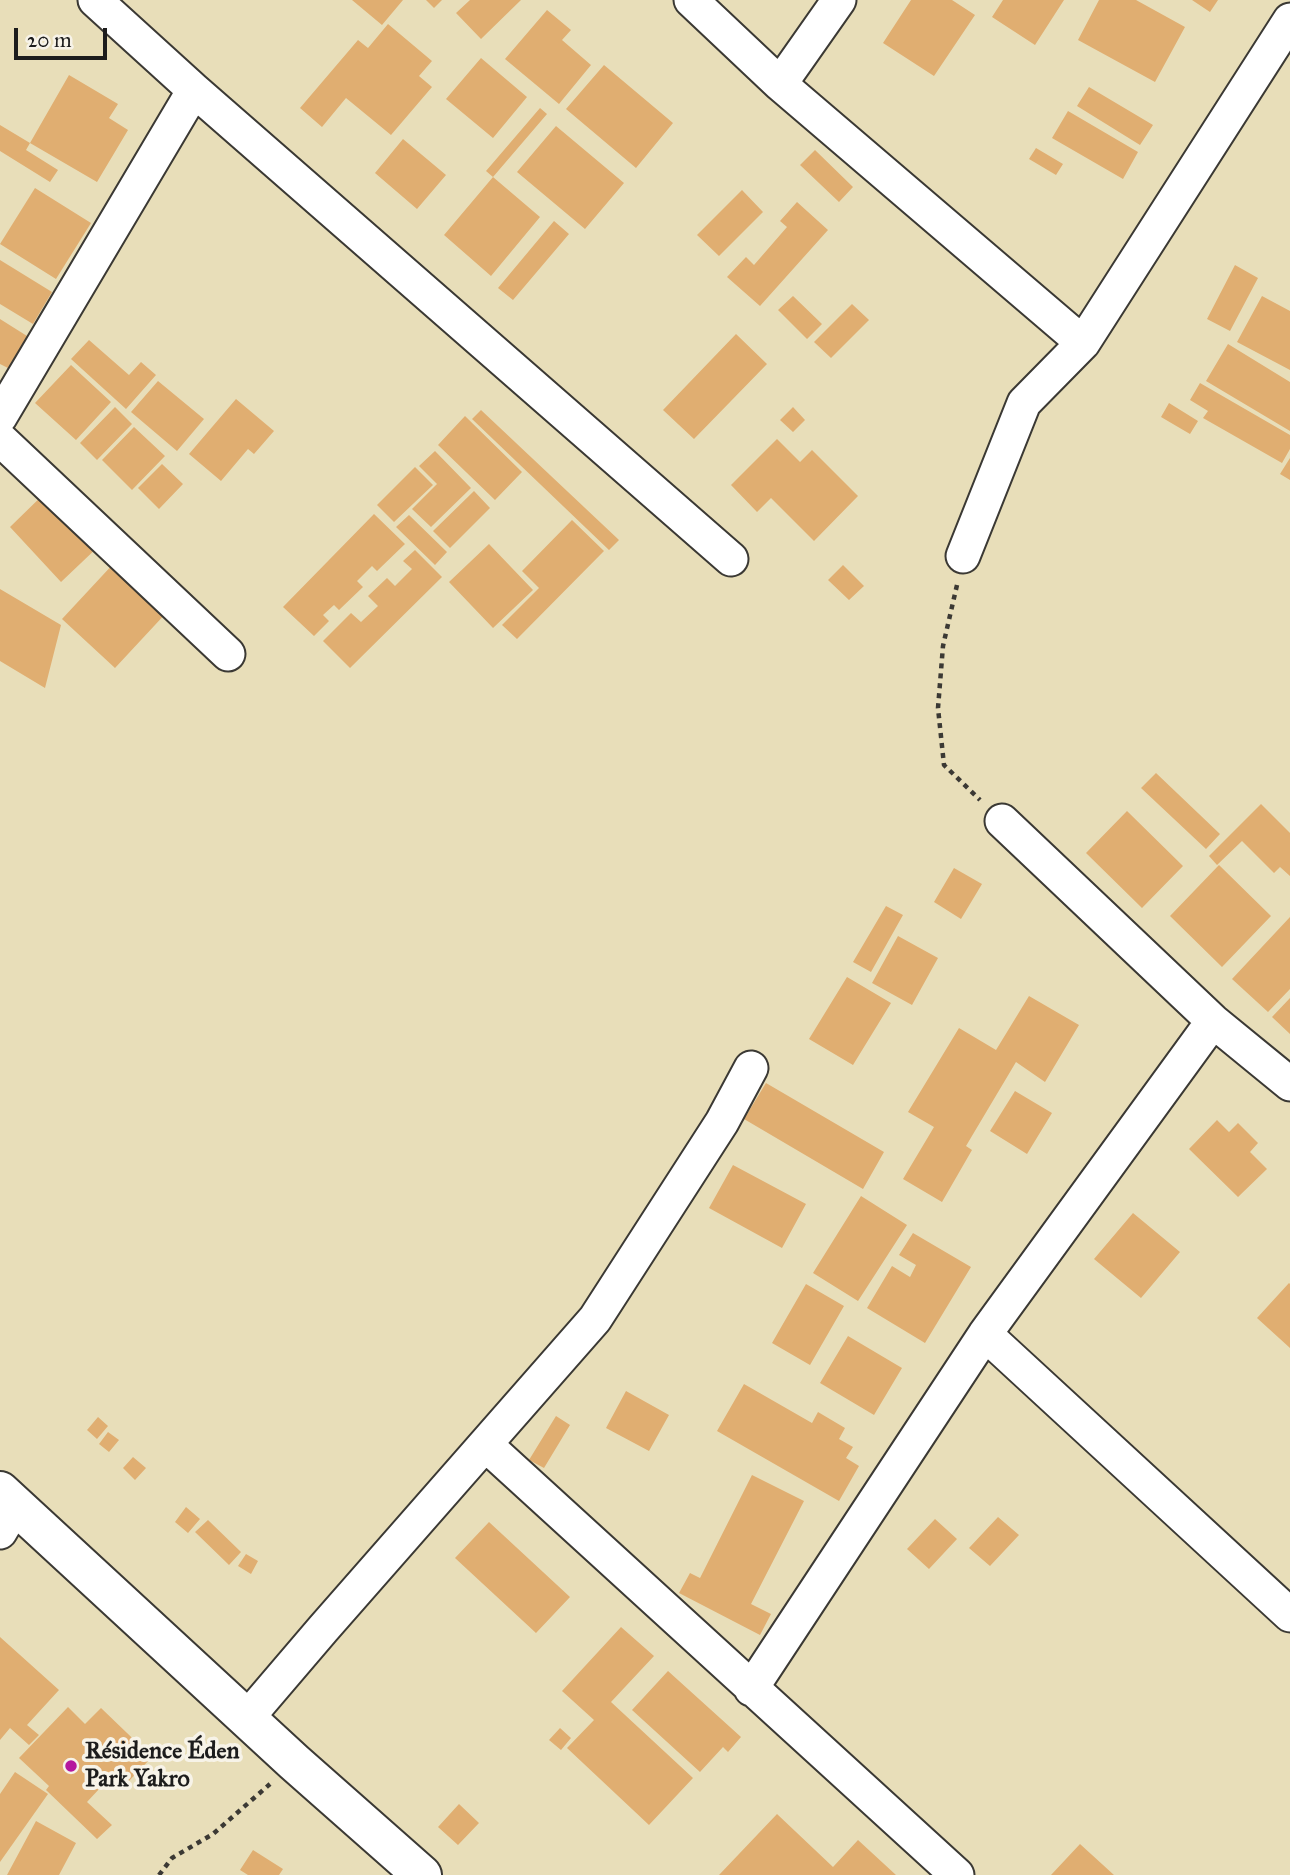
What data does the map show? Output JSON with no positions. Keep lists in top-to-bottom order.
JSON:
{
  "places": ["Résidence Éden Park Yakro"],
  "scale_bar": "20 m"
}
